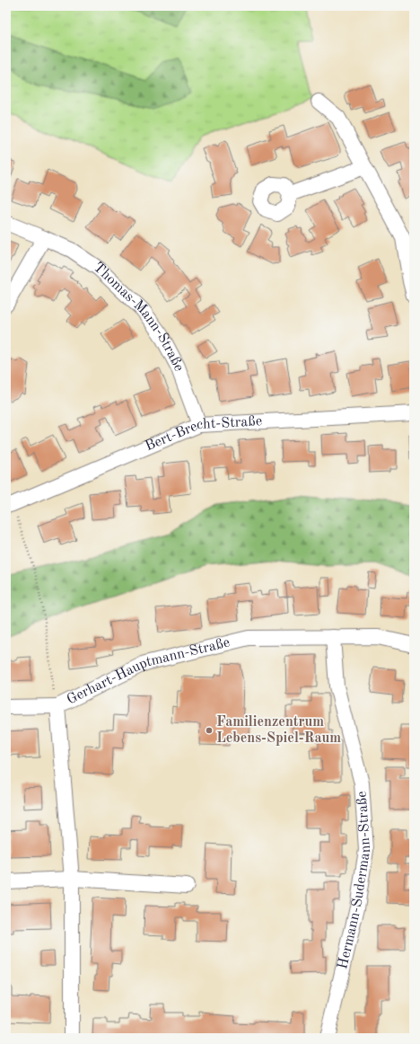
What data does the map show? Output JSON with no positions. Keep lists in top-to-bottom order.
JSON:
{
  "streets": {
    "street": [
      "Thomas-Mann-Straße",
      "Bert-Brecht-Straße",
      "Gerhart-Hauptmann-Straße",
      "Hermann-Sudermann-Straße"
    ]
  },
  "crossings": [
    ["Thomas-Mann-Straße", "Bert-Brecht-Straße"],
    ["Gerhart-Hauptmann-Straße", "Hermann-Sudermann-Straße"]
  ],
  "places": ["Familienzentrum Lebens-Spiel-Raum"]
}
